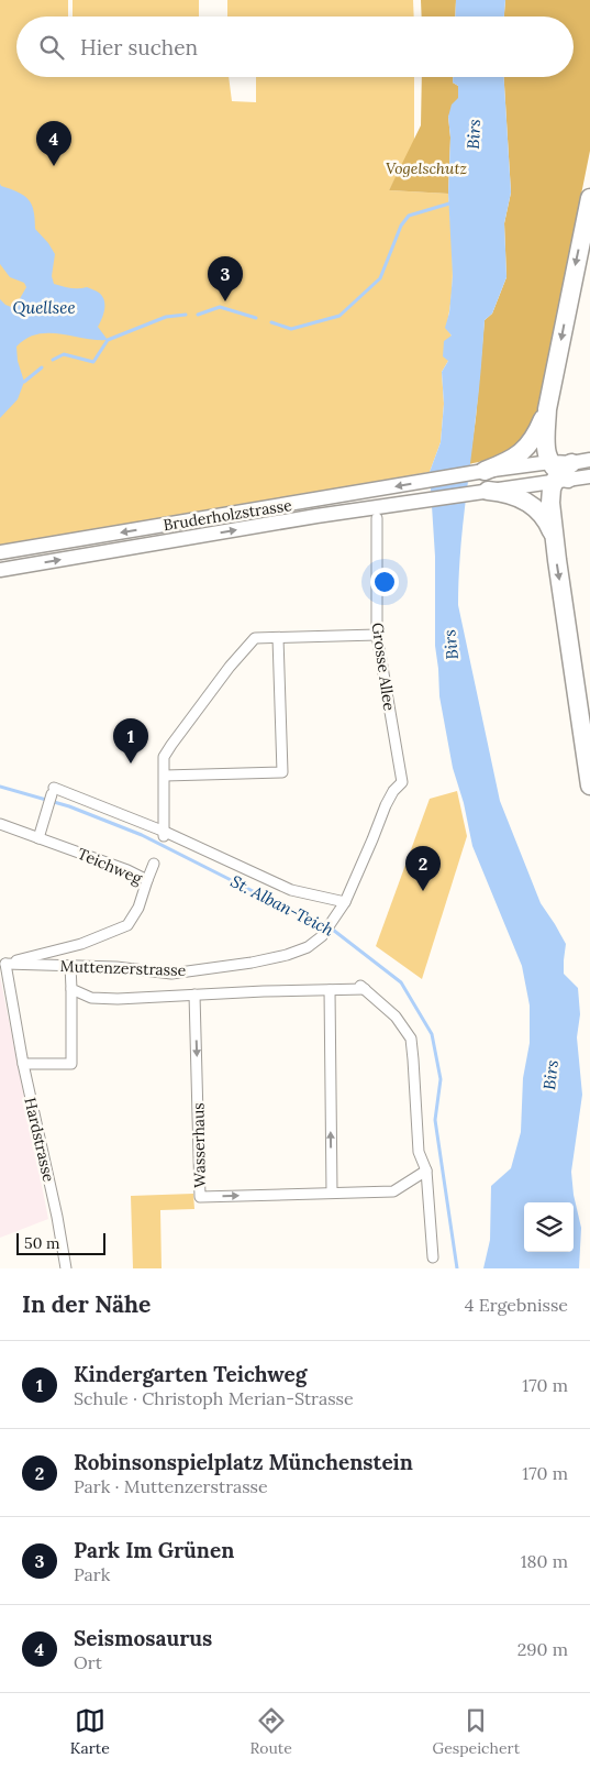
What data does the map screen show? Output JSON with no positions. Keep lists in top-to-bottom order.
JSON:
{
  "streets": {
    "main road": ["Bruderholzstrasse"],
    "street": [
      "Grosse Allee",
      "Teichweg",
      "Muttenzerstrasse",
      "Hardstrasse",
      "Wasserhaus"
    ]
  },
  "crossings": [
    ["Grosse Allee", "Muttenzerstrasse"],
    ["Teichweg", "Muttenzerstrasse"],
    ["Teichweg", "Hardstrasse"],
    ["Muttenzerstrasse", "Hardstrasse"]
  ],
  "water": ["Birs", "Quellsee", "St. Alban-Teich"],
  "parks": ["Vogelschutz"],
  "scale_bar": "50 m",
  "page": {
    "search": "Hier suchen",
    "pins": [
      "4",
      "3",
      "1",
      "2"
    ],
    "scale": "50 m",
    "heading": ["In der Nähe", "4 Ergebnisse"],
    "list": [
      {
        "mark": "1",
        "name": "Kindergarten Teichweg",
        "note": "Schule · Christoph Merian-Strasse",
        "value": "170 m"
      },
      {
        "mark": "2",
        "name": "Robinsonspielplatz Münchenstein",
        "note": "Park · Muttenzerstrasse",
        "value": "170 m"
      },
      {
        "mark": "3",
        "name": "Park Im Grünen",
        "note": "Park",
        "value": "180 m"
      },
      {
        "mark": "4",
        "name": "Seismosaurus",
        "note": "Ort",
        "value": "290 m"
      }
    ],
    "nav": ["Karte", "Route", "Gespeichert"]
  }
}
